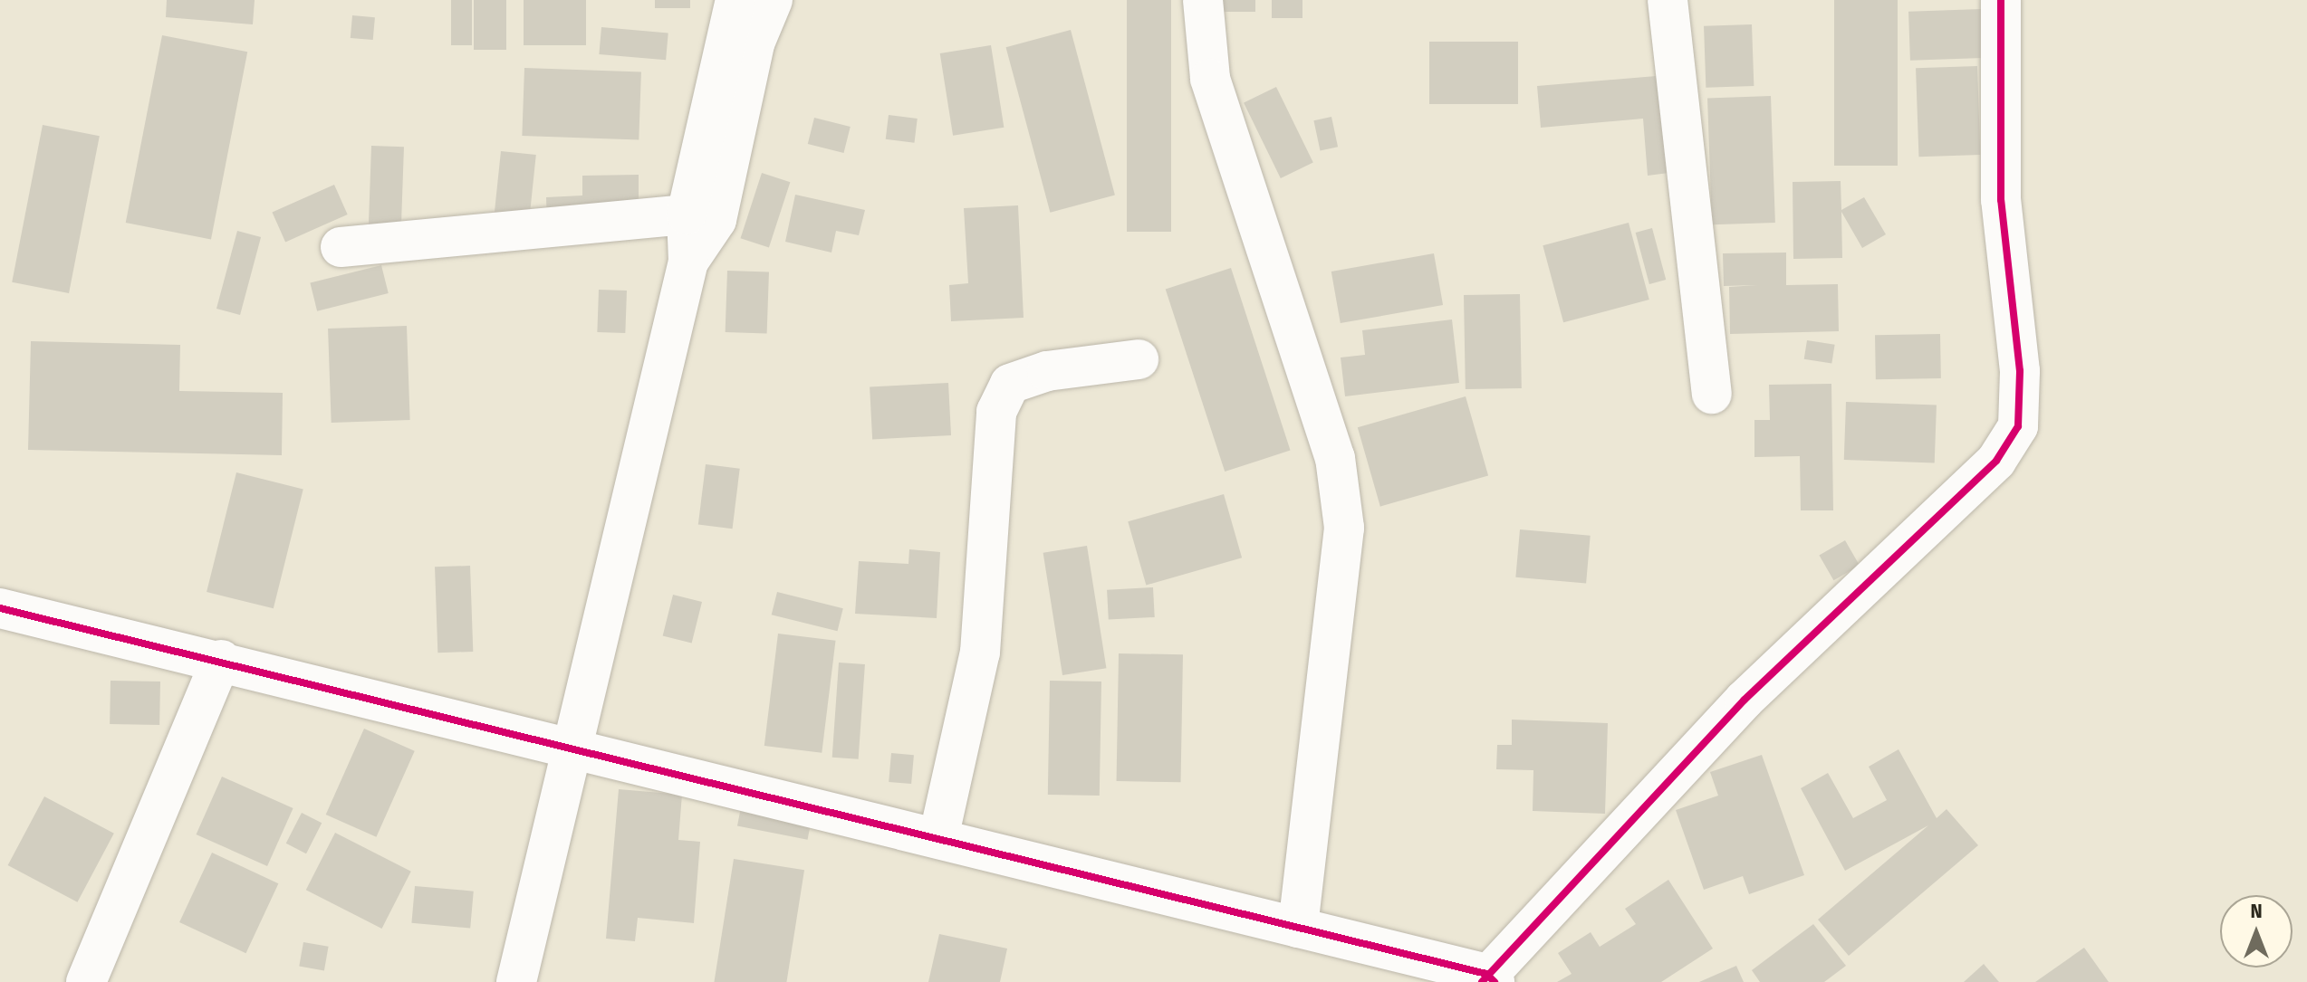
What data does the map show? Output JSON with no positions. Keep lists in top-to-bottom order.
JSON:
{
  "north": "top"
}
